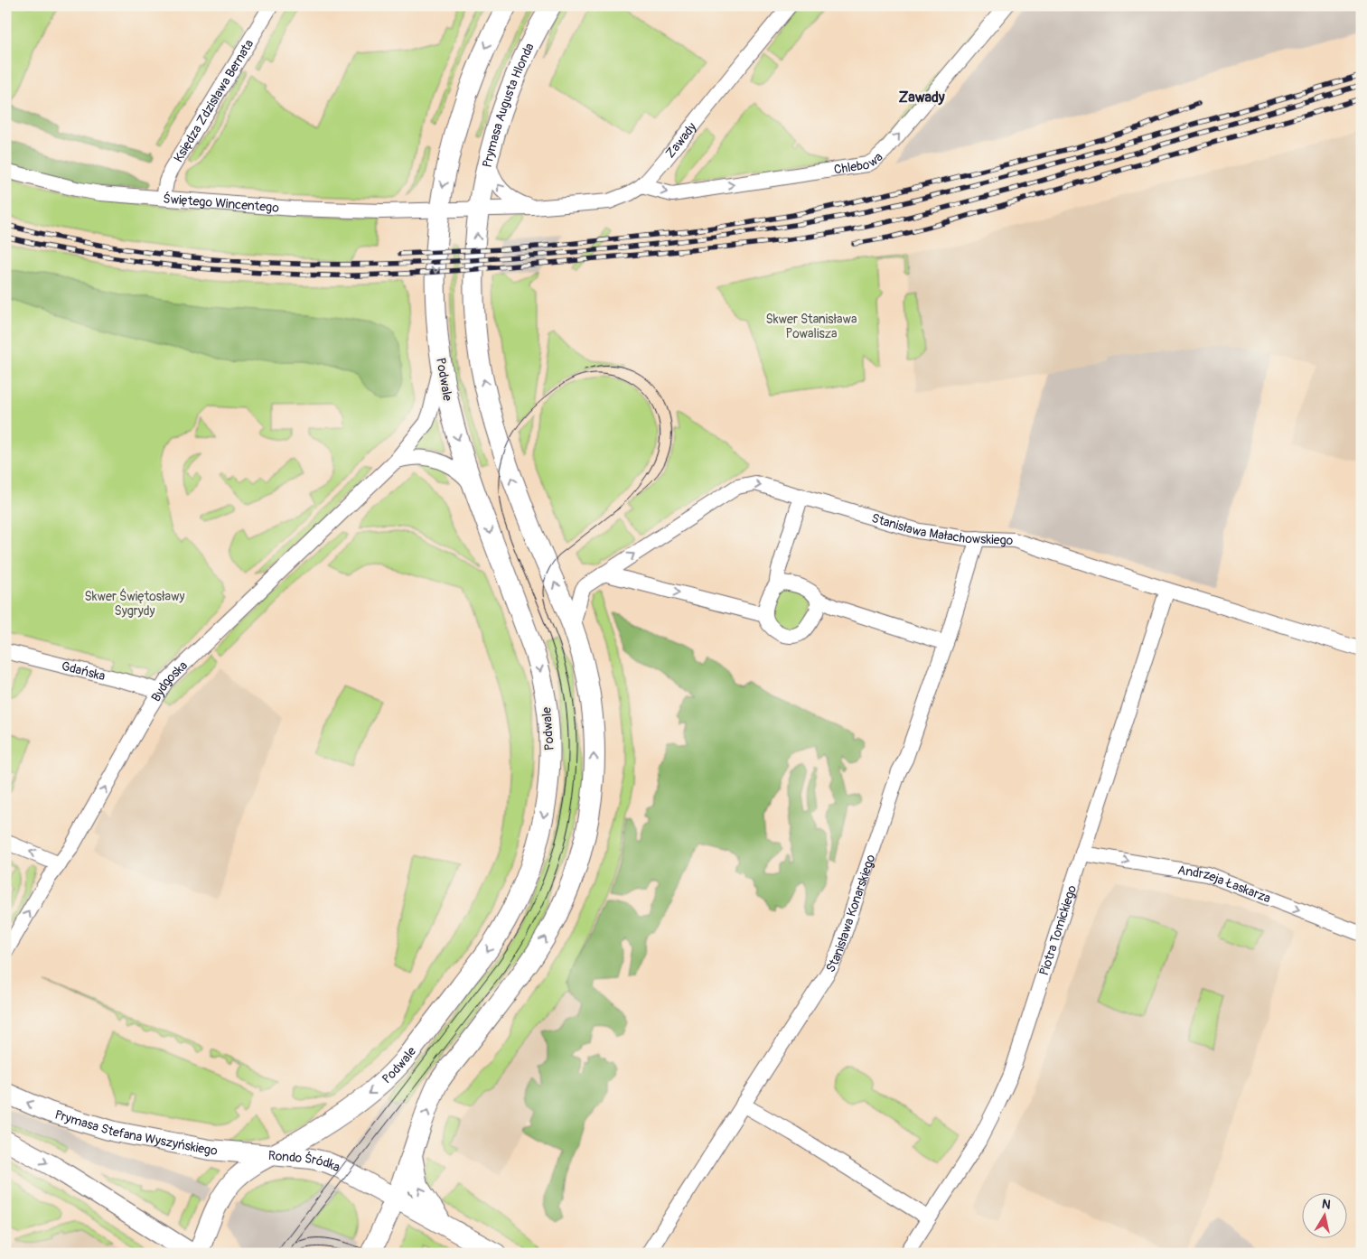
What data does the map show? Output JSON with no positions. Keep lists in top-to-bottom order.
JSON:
{
  "streets": {
    "main road": [
      "Prymasa Augusta Hlonda",
      "Podwale",
      "Prymasa Stefana Wyszyńskiego",
      "Rondo Śródka"
    ],
    "street": [
      "Księdza Zdzisława Bernata",
      "Zawady",
      "Chlebowa",
      "Świętego Wincentego",
      "Stanisława Małachowskiego",
      "Gdańska",
      "Bydgoska",
      "Andrzeja Łaskarza",
      "Stanisława Konarskiego",
      "Piotra Tomickiego"
    ]
  },
  "crossings": [
    ["Księdza Zdzisława Bernata", "Świętego Wincentego"],
    ["Prymasa Augusta Hlonda", "Zawady"],
    ["Zawady", "Chlebowa"],
    ["Zawady", "Świętego Wincentego"],
    ["Zawady", "Podwale"],
    ["Świętego Wincentego", "Podwale"],
    ["Podwale", "Bydgoska"],
    ["Podwale", "Prymasa Stefana Wyszyńskiego"],
    ["Podwale", "Rondo Śródka"],
    ["Stanisława Małachowskiego", "Stanisława Konarskiego"],
    ["Stanisława Małachowskiego", "Piotra Tomickiego"],
    ["Gdańska", "Bydgoska"],
    ["Andrzeja Łaskarza", "Piotra Tomickiego"],
    ["Prymasa Stefana Wyszyńskiego", "Rondo Śródka"]
  ],
  "one_way": ["Chlebowa", "Bydgoska", "Andrzeja Łaskarza"],
  "districts": ["Zawady"],
  "parks": ["Skwer Stanisława Powalisza", "Skwer Świętosławy Sygrydy"],
  "north": "top"
}
